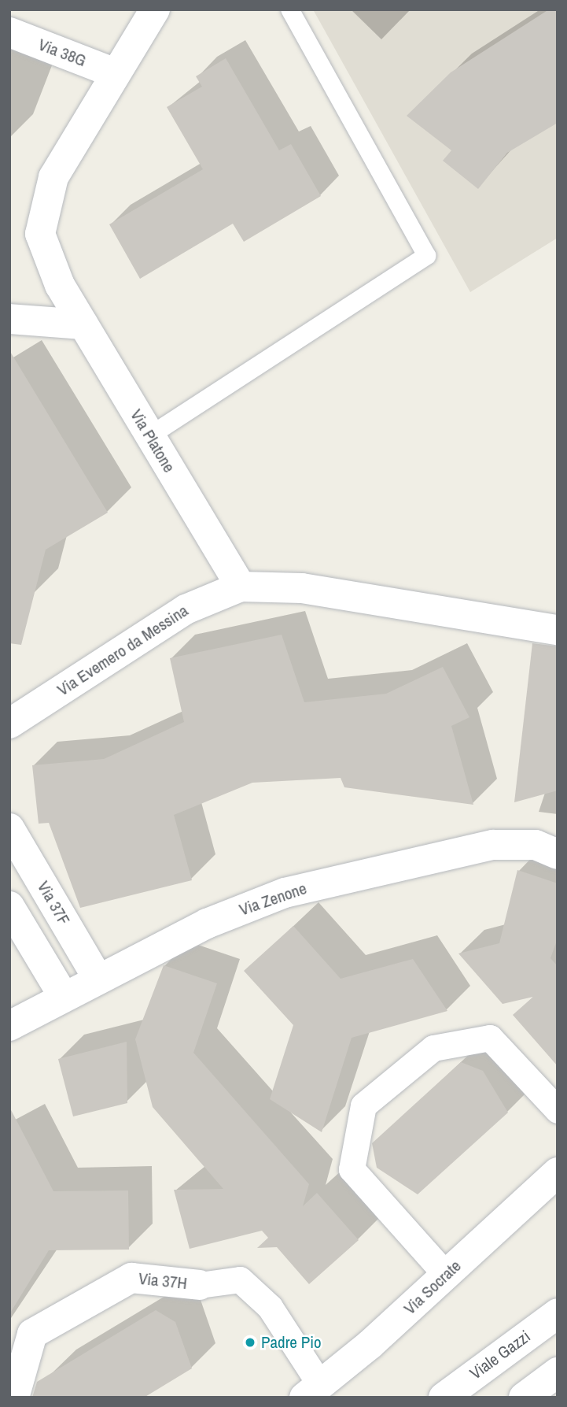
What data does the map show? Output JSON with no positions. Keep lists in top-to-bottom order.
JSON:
{
  "streets": {
    "street": [
      "Via 38G",
      "Via Platone",
      "Via Evemero da Messina",
      "Via Zenone",
      "Via 37F",
      "Via 37H",
      "Via Socrate",
      "Viale Gazzi"
    ]
  },
  "crossings": [
    ["Via 38G", "Via Platone"],
    ["Via Platone", "Via Evemero da Messina"],
    ["Via Zenone", "Via 37F"],
    ["Via 37H", "Via Socrate"]
  ],
  "places": ["Padre Pio"]
}
